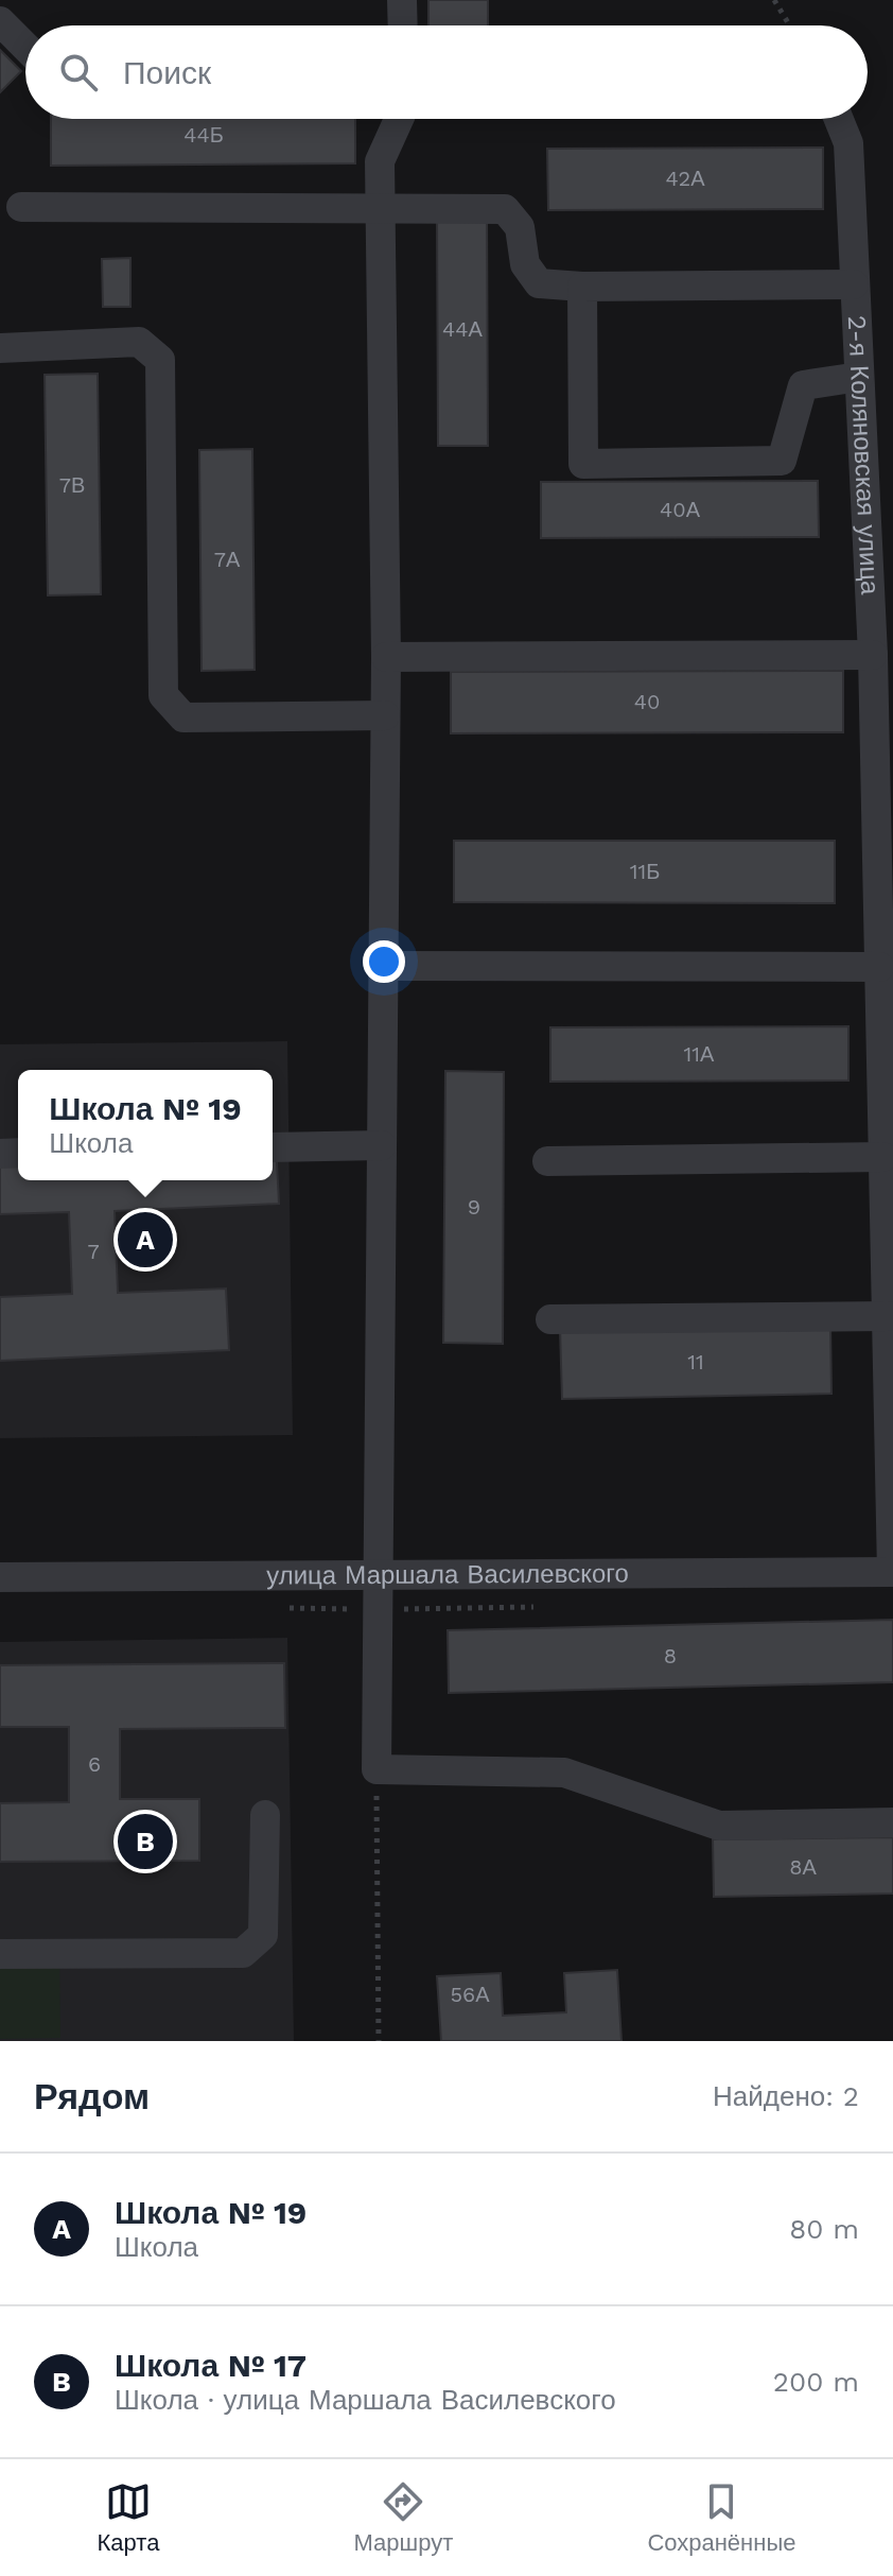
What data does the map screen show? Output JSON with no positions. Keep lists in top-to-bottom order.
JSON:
{
  "streets": {
    "street": ["2-я Коляновская улица", "улица Маршала Василевского"]
  },
  "crossings": [
    ["2-я Коляновская улица", "улица Маршала Василевского"]
  ],
  "house_numbers": [
    "44Б",
    "42А",
    "44А",
    "7В",
    "40А",
    "7А",
    "40",
    "11Б",
    "11А",
    "9",
    "7",
    "11",
    "8",
    "6",
    "8А",
    "56А"
  ],
  "page": {
    "search": "Поиск",
    "popup": ["Школа № 19", "Школа"],
    "pins": ["A", "B"],
    "heading": ["Рядом", "Найдено: 2"],
    "list": [
      {
        "mark": "A",
        "name": "Школа № 19",
        "note": "Школа",
        "value": "80 m"
      },
      {
        "mark": "B",
        "name": "Школа № 17",
        "note": "Школа · улица Маршала Василевского",
        "value": "200 m"
      }
    ],
    "nav": ["Карта", "Маршрут", "Сохранённые"]
  }
}
